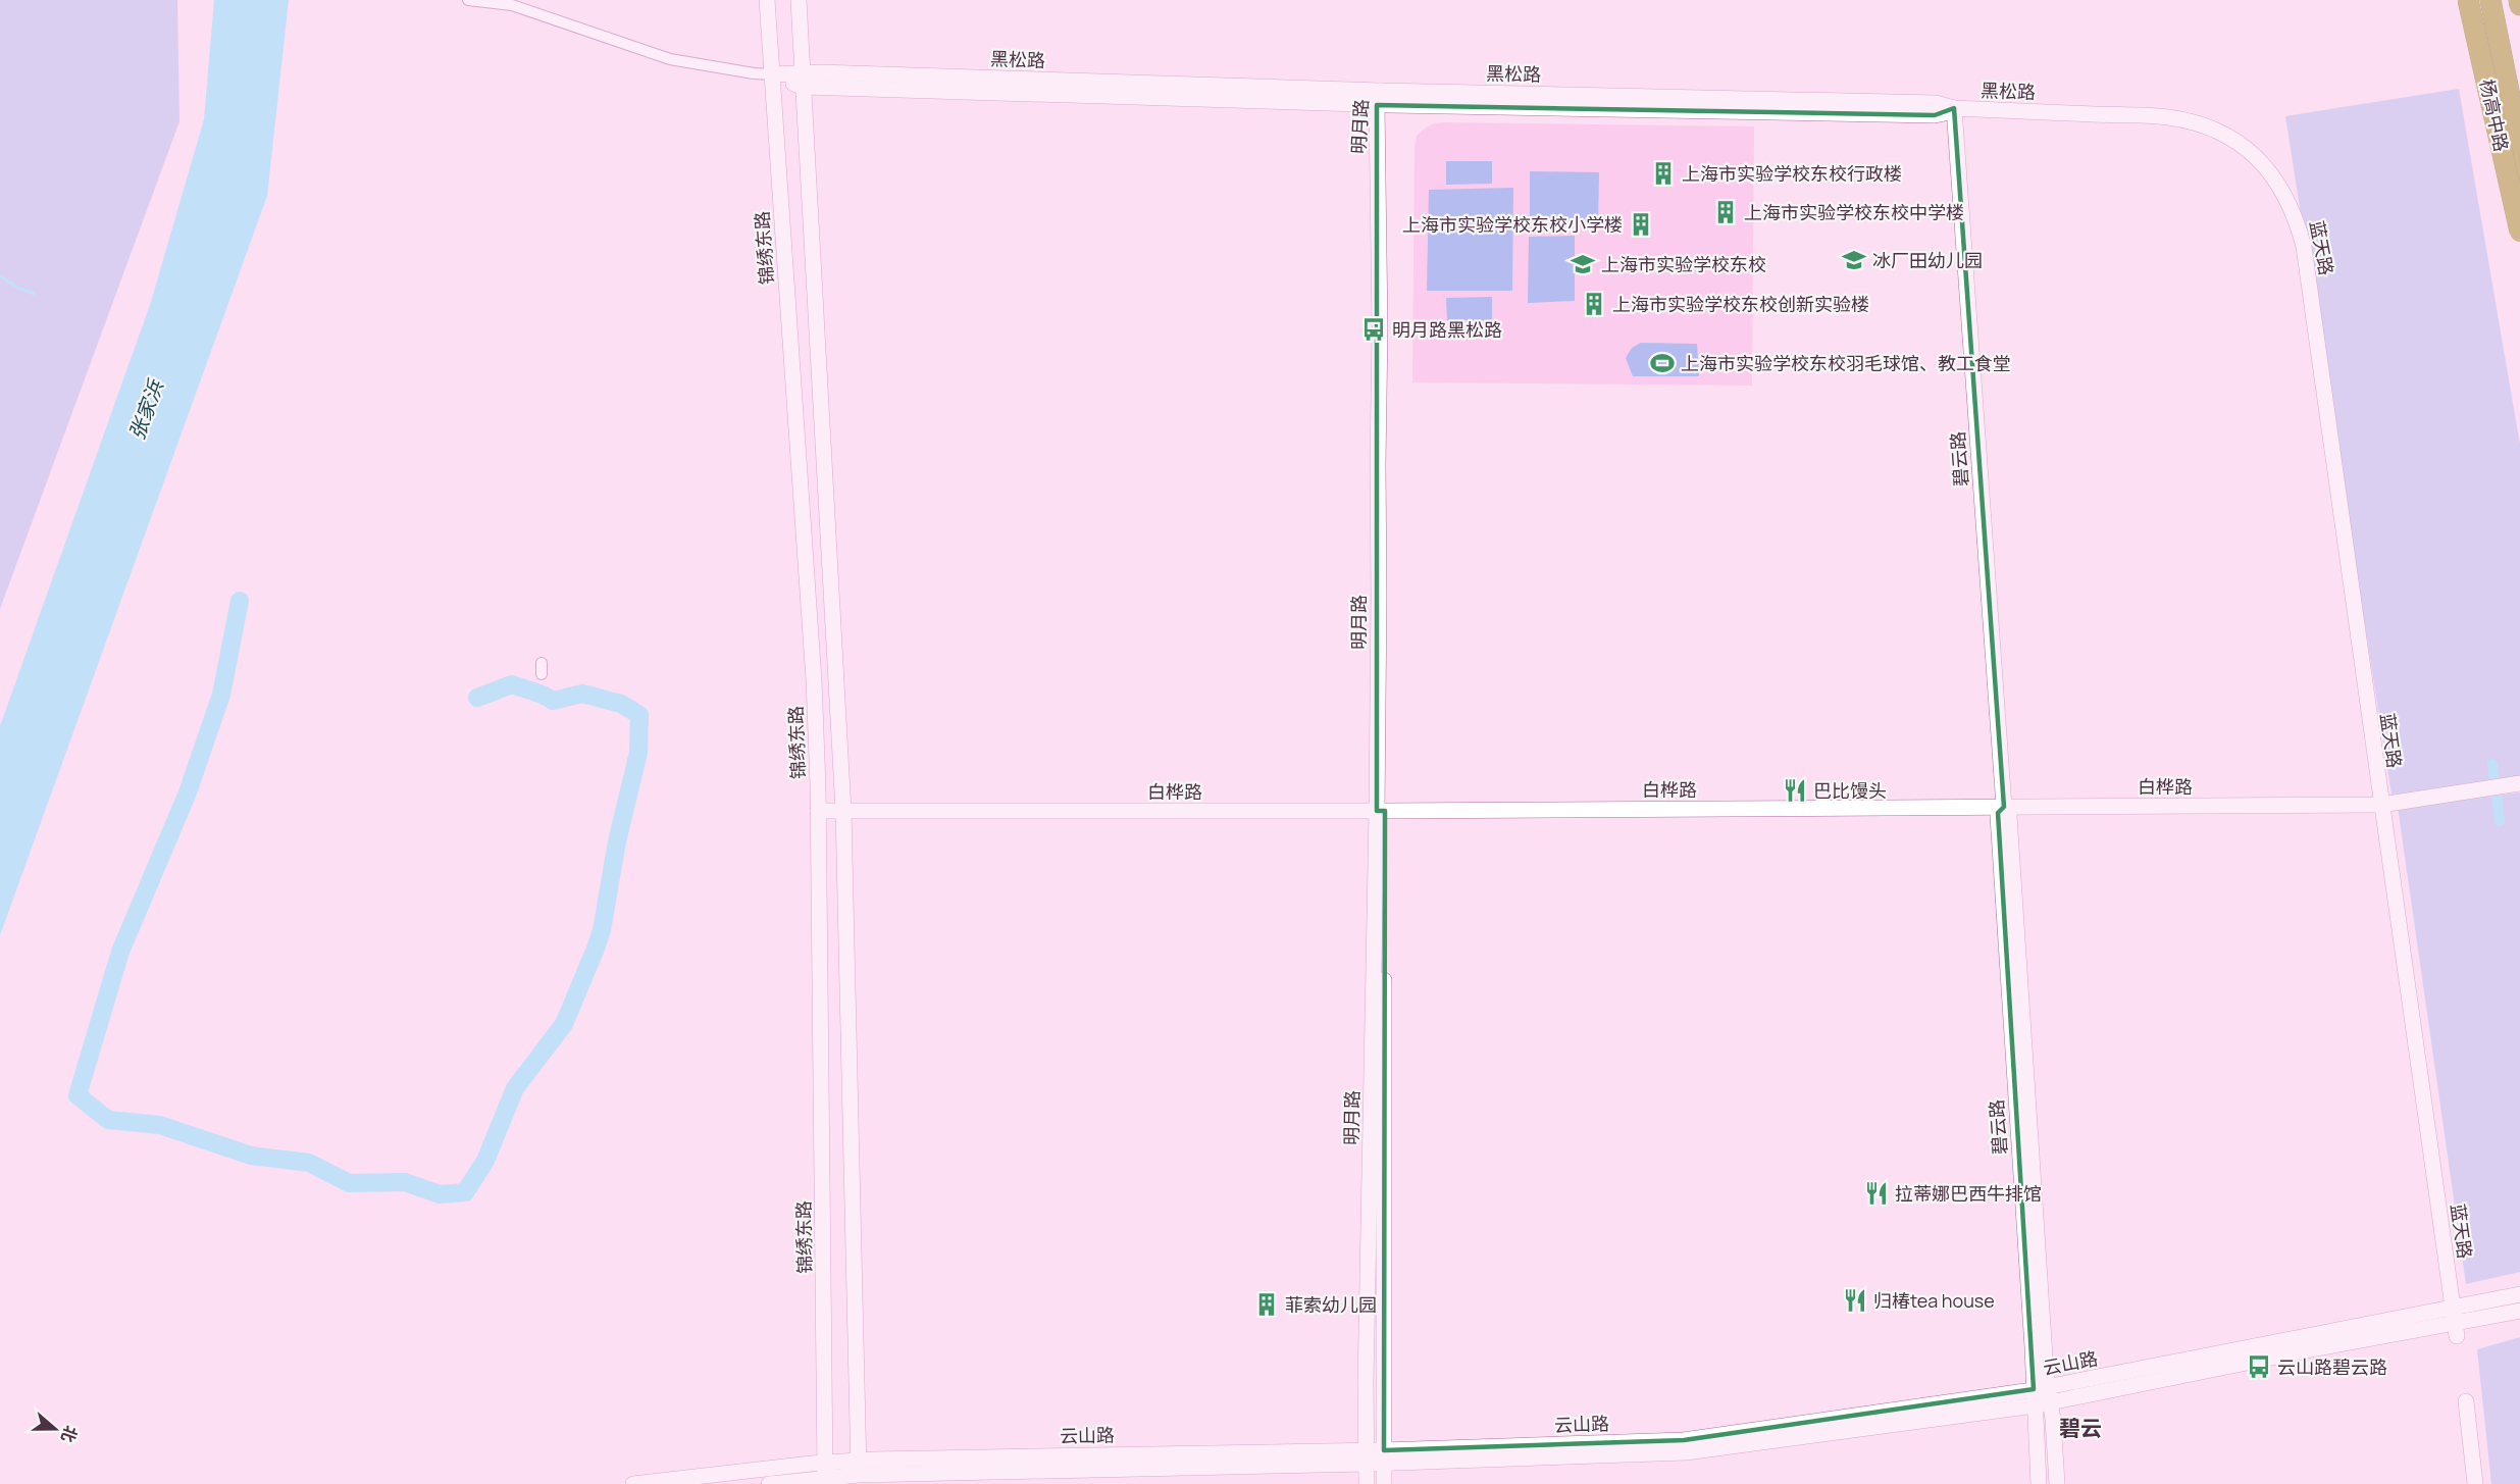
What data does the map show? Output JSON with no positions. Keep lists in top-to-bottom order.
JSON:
{
  "streets": {
    "highway": ["杨高中路"],
    "street": [
      "黑松路",
      "明月路",
      "锦绣东路",
      "蓝天路",
      "碧云路",
      "白桦路",
      "云山路"
    ]
  },
  "crossings": [
    ["黑松路", "明月路"],
    ["黑松路", "锦绣东路"],
    ["黑松路", "蓝天路"],
    ["黑松路", "碧云路"],
    ["明月路", "白桦路"],
    ["明月路", "云山路"],
    ["锦绣东路", "白桦路"],
    ["锦绣东路", "云山路"],
    ["蓝天路", "白桦路"],
    ["蓝天路", "云山路"],
    ["碧云路", "白桦路"],
    ["碧云路", "云山路"]
  ],
  "districts": ["碧云"],
  "water": ["张家浜"],
  "places": {
    "building": [
      "上海市实验学校东校行政楼",
      "上海市实验学校东校中学楼",
      "上海市实验学校东校小学楼",
      "上海市实验学校东校创新实验楼",
      "菲索幼儿园"
    ],
    "school or university": ["冰厂田幼儿园", "上海市实验学校东校"],
    "bus stop": ["明月路黑松路", "云山路碧云路"],
    "sports": ["上海市实验学校东校羽毛球馆、教工食堂"],
    "restaurant": ["巴比馒头", "拉蒂娜巴西牛排馆", "归椿tea house"]
  },
  "north": "right"
}
